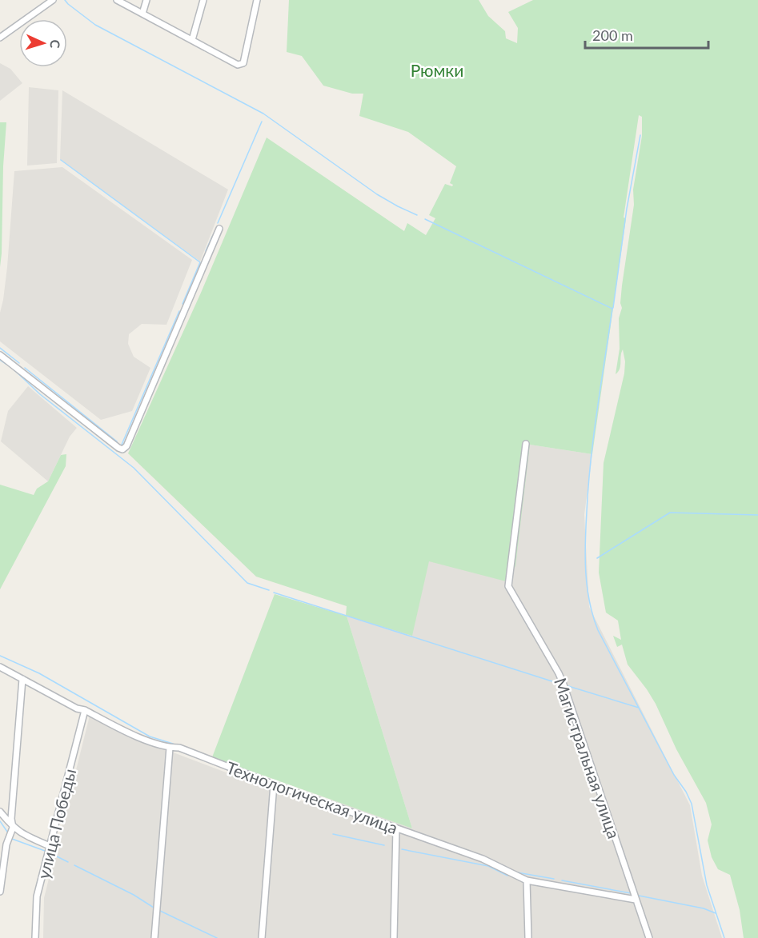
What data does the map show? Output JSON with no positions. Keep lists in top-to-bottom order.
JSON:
{
  "streets": {
    "street": ["Магистральная улица", "Технологическая улица", "улица Победы"]
  },
  "crossings": [
    ["Магистральная улица", "Технологическая улица"],
    ["Технологическая улица", "улица Победы"]
  ],
  "parks": ["Рюмки"],
  "scale_bar": "200 m",
  "north": "right"
}
